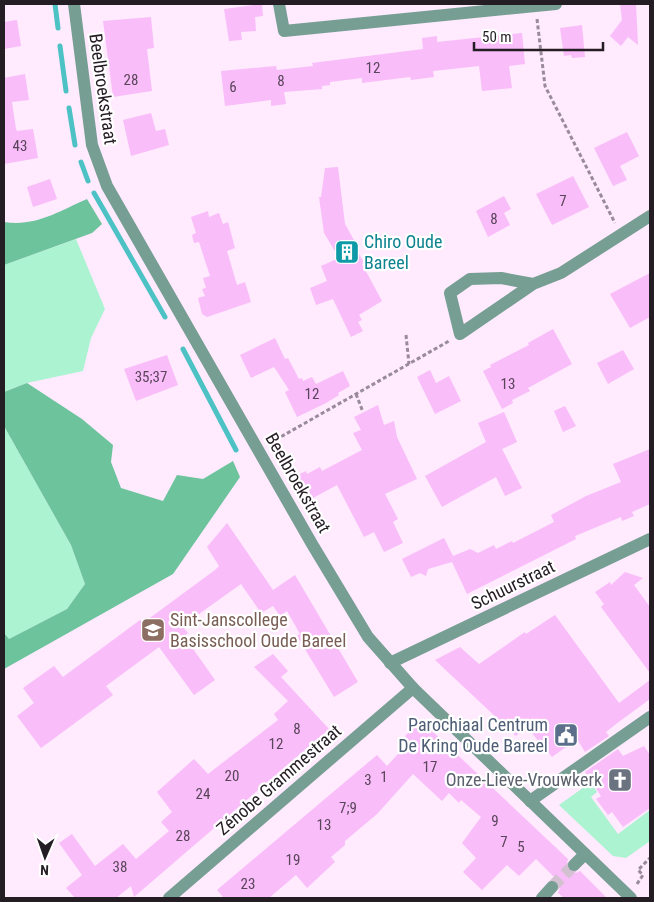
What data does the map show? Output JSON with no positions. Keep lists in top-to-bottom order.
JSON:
{
  "streets": {
    "street": ["Beelbroekstraat", "Schuurstraat", "Zénobe Grammestraat"]
  },
  "crossings": [
    ["Beelbroekstraat", "Schuurstraat"],
    ["Beelbroekstraat", "Zénobe Grammestraat"]
  ],
  "places": {
    "building": ["Chiro Oude Bareel"],
    "school or university": ["Sint-Janscollege Basisschool Oude Bareel"],
    "public building": ["Parochiaal Centrum De Kring Oude Bareel"],
    "church": ["Onze-Lieve-Vrouwkerk"]
  },
  "house_numbers": [
    "12",
    "28",
    "8",
    "6",
    "43",
    "7",
    "8",
    "35;37",
    "13",
    "12",
    "8",
    "12",
    "17",
    "20",
    "1",
    "3",
    "24",
    "7;9",
    "9",
    "13",
    "28",
    "7",
    "5",
    "19",
    "38",
    "23"
  ],
  "scale_bar": "50 m",
  "north": "bottom"
}
